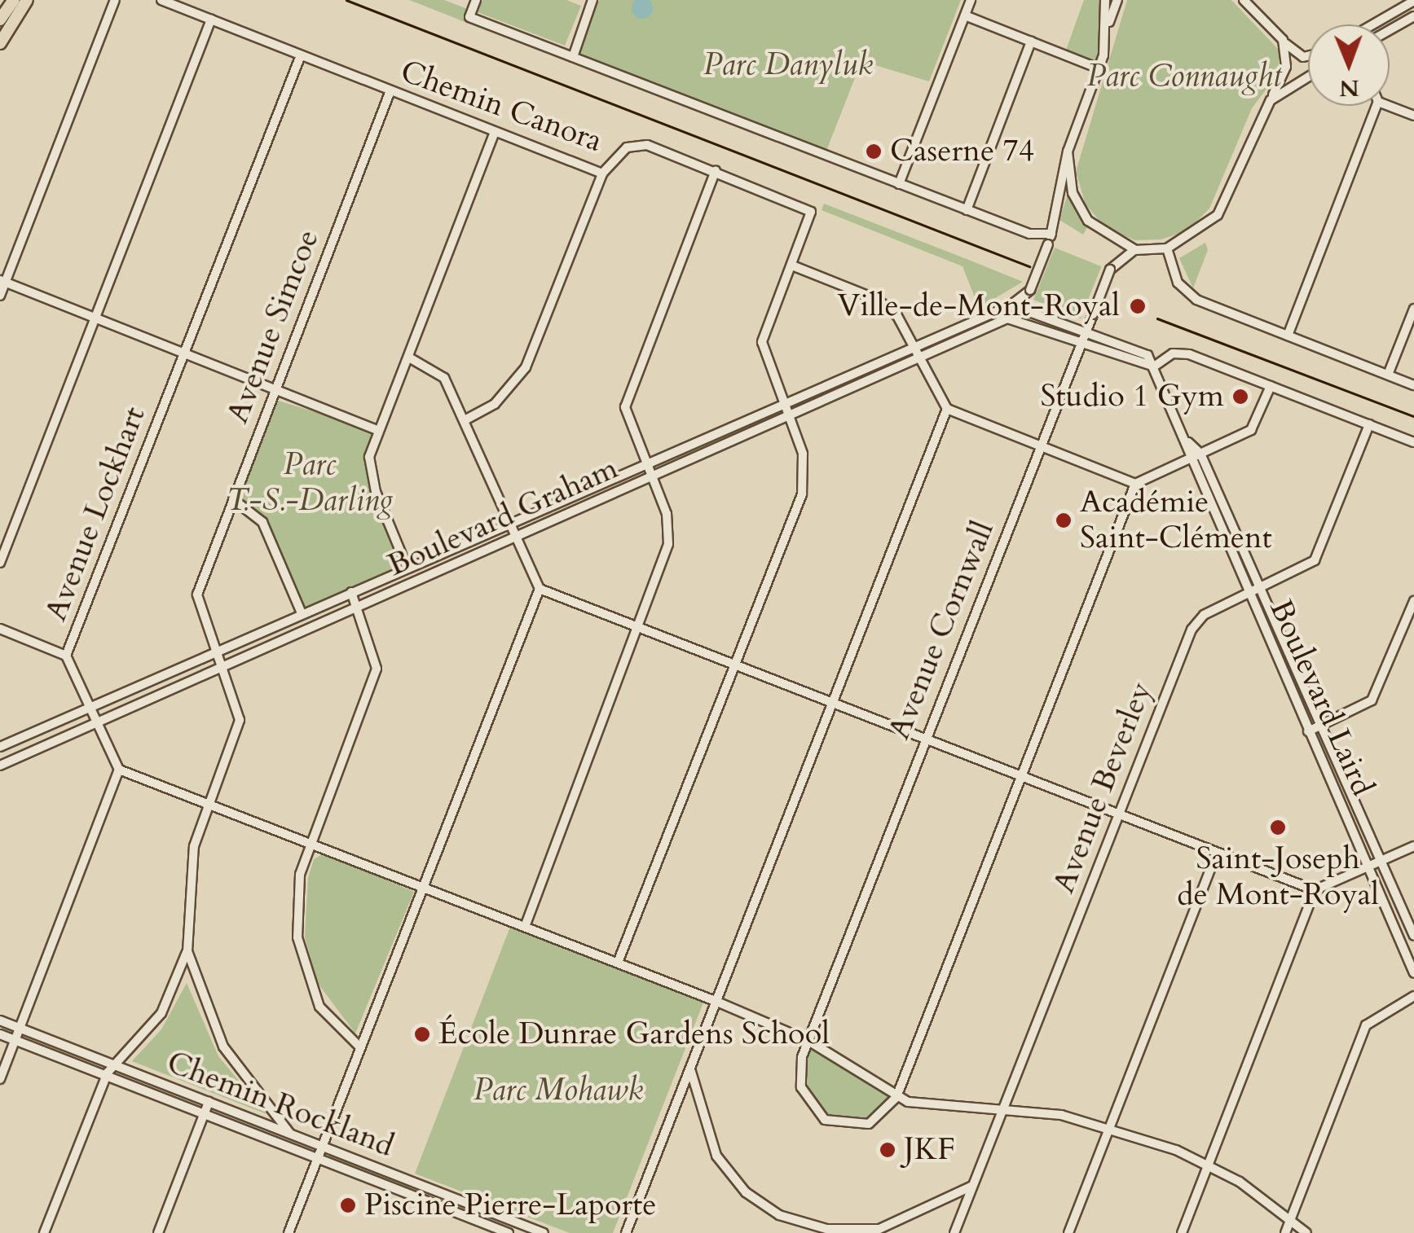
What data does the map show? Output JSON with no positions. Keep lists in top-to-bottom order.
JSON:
{
  "streets": {
    "street": [
      "Chemin Canora",
      "Avenue Simcoe",
      "Avenue Lockhart",
      "Boulevard Graham",
      "Avenue Cornwall",
      "Boulevard Laird",
      "Avenue Beverley",
      "Chemin Rockland"
    ]
  },
  "crossings": [
    ["Chemin Canora", "Avenue Simcoe"],
    ["Chemin Canora", "Avenue Lockhart"],
    ["Avenue Simcoe", "Boulevard Graham"],
    ["Avenue Simcoe", "Chemin Rockland"],
    ["Avenue Lockhart", "Boulevard Graham"],
    ["Boulevard Laird", "Avenue Beverley"]
  ],
  "parks": [
    "Parc Danyluk",
    "Parc Connaught",
    "Parc T.-S.-Darling",
    "Parc Mohawk"
  ],
  "places": [
    "Caserne 74",
    "Ville-de-Mont-Royal",
    "Studio 1 Gym",
    "Académie Saint-Clément",
    "Saint-Joseph de Mont-Royal",
    "École Dunrae Gardens School",
    "JKF",
    "Piscine Pierre-Laporte"
  ],
  "north": "bottom"
}
